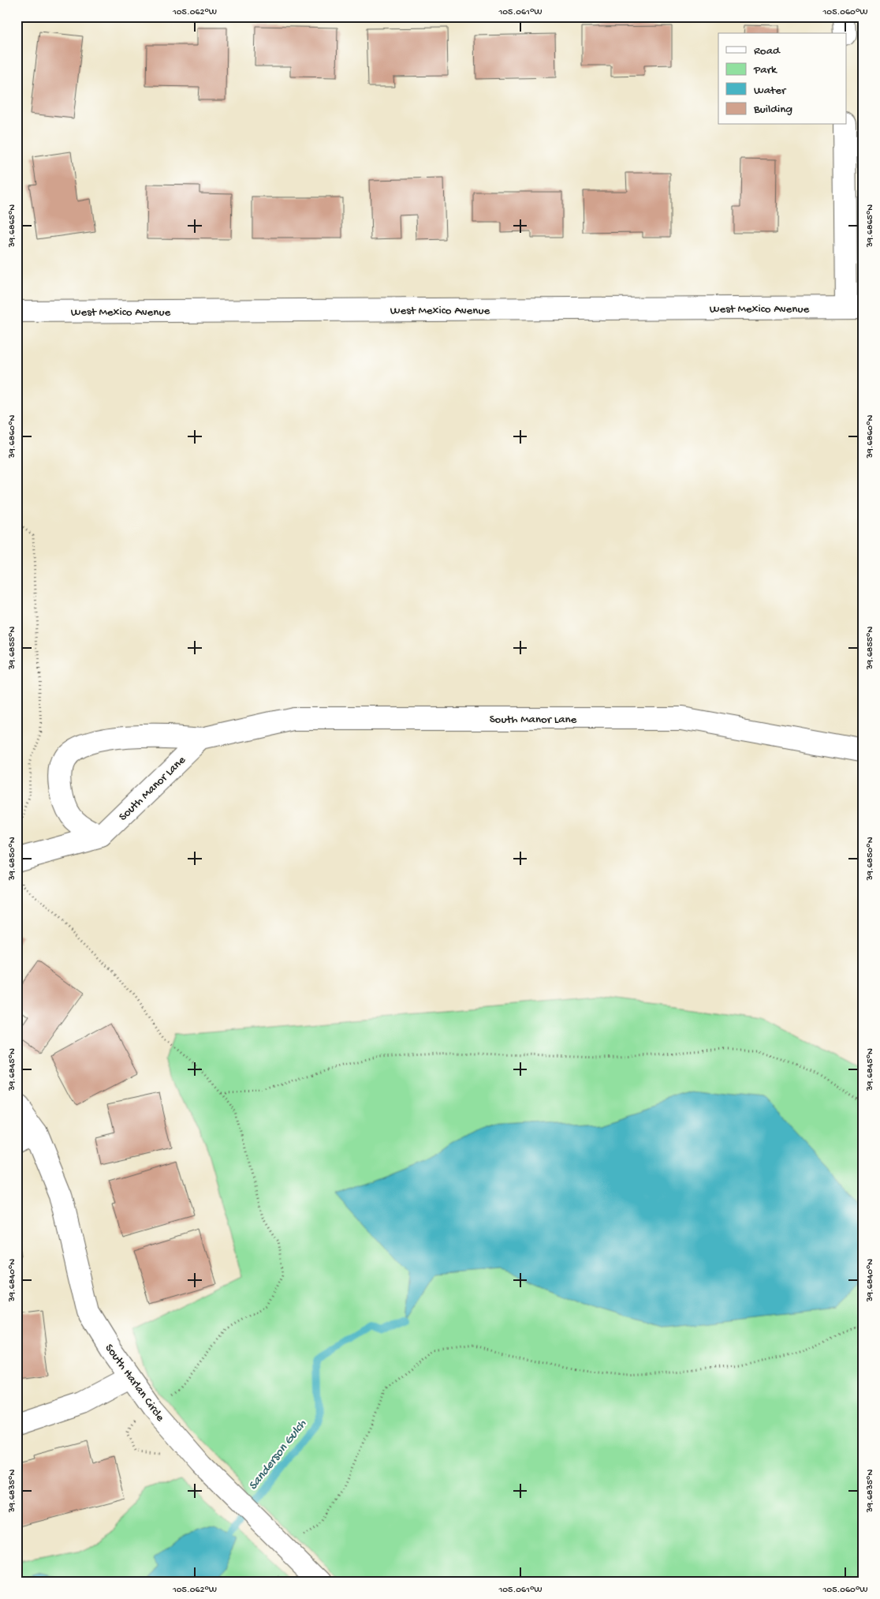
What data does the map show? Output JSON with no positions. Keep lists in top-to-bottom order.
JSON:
{
  "streets": {
    "street": ["West Mexico Avenue", "South Manor Lane", "South Harlan Circle"]
  },
  "water": ["Sanderson Gulch"],
  "legend": [
    "Road",
    "Park",
    "Water",
    "Building"
  ],
  "coordinates": [
    "105.062°W",
    "105.061°W",
    "105.060°W",
    "39.6865°N",
    "39.6860°N",
    "39.6855°N",
    "39.6850°N",
    "39.6845°N",
    "39.6840°N",
    "39.6835°N"
  ]
}
